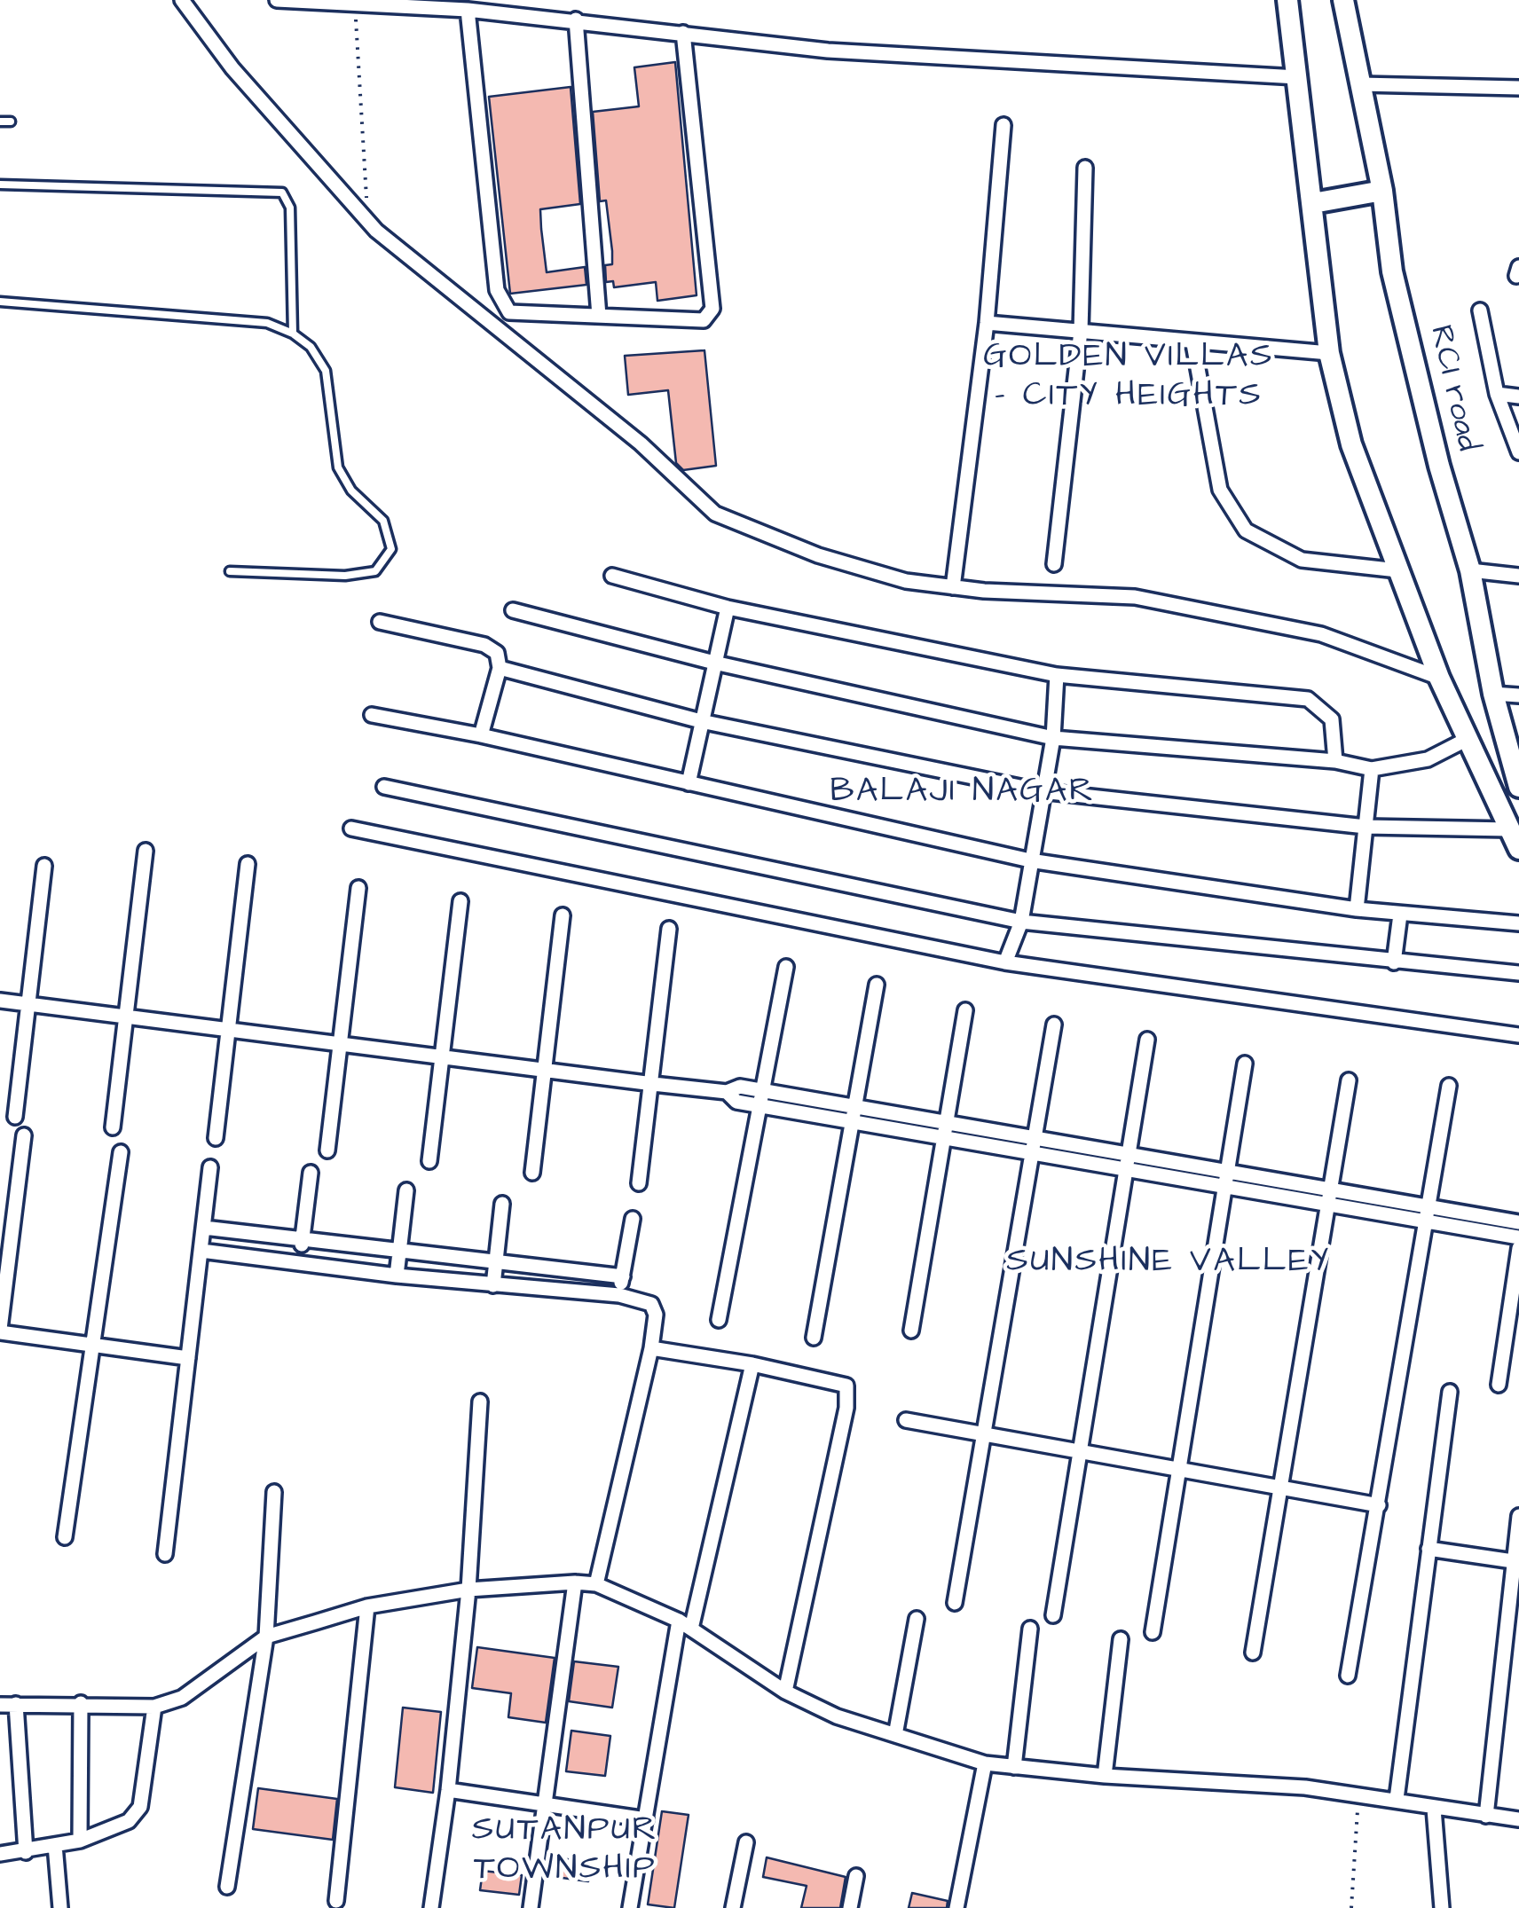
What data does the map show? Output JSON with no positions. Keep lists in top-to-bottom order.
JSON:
{
  "streets": {
    "main road": ["RCI road"]
  },
  "districts": [
    "GOLDEN VILLAS - CITY HEIGHTS",
    "BALAJI NAGAR",
    "SUNSHINE VALLEY",
    "SUTANPUR TOWNSHIP"
  ]
}
